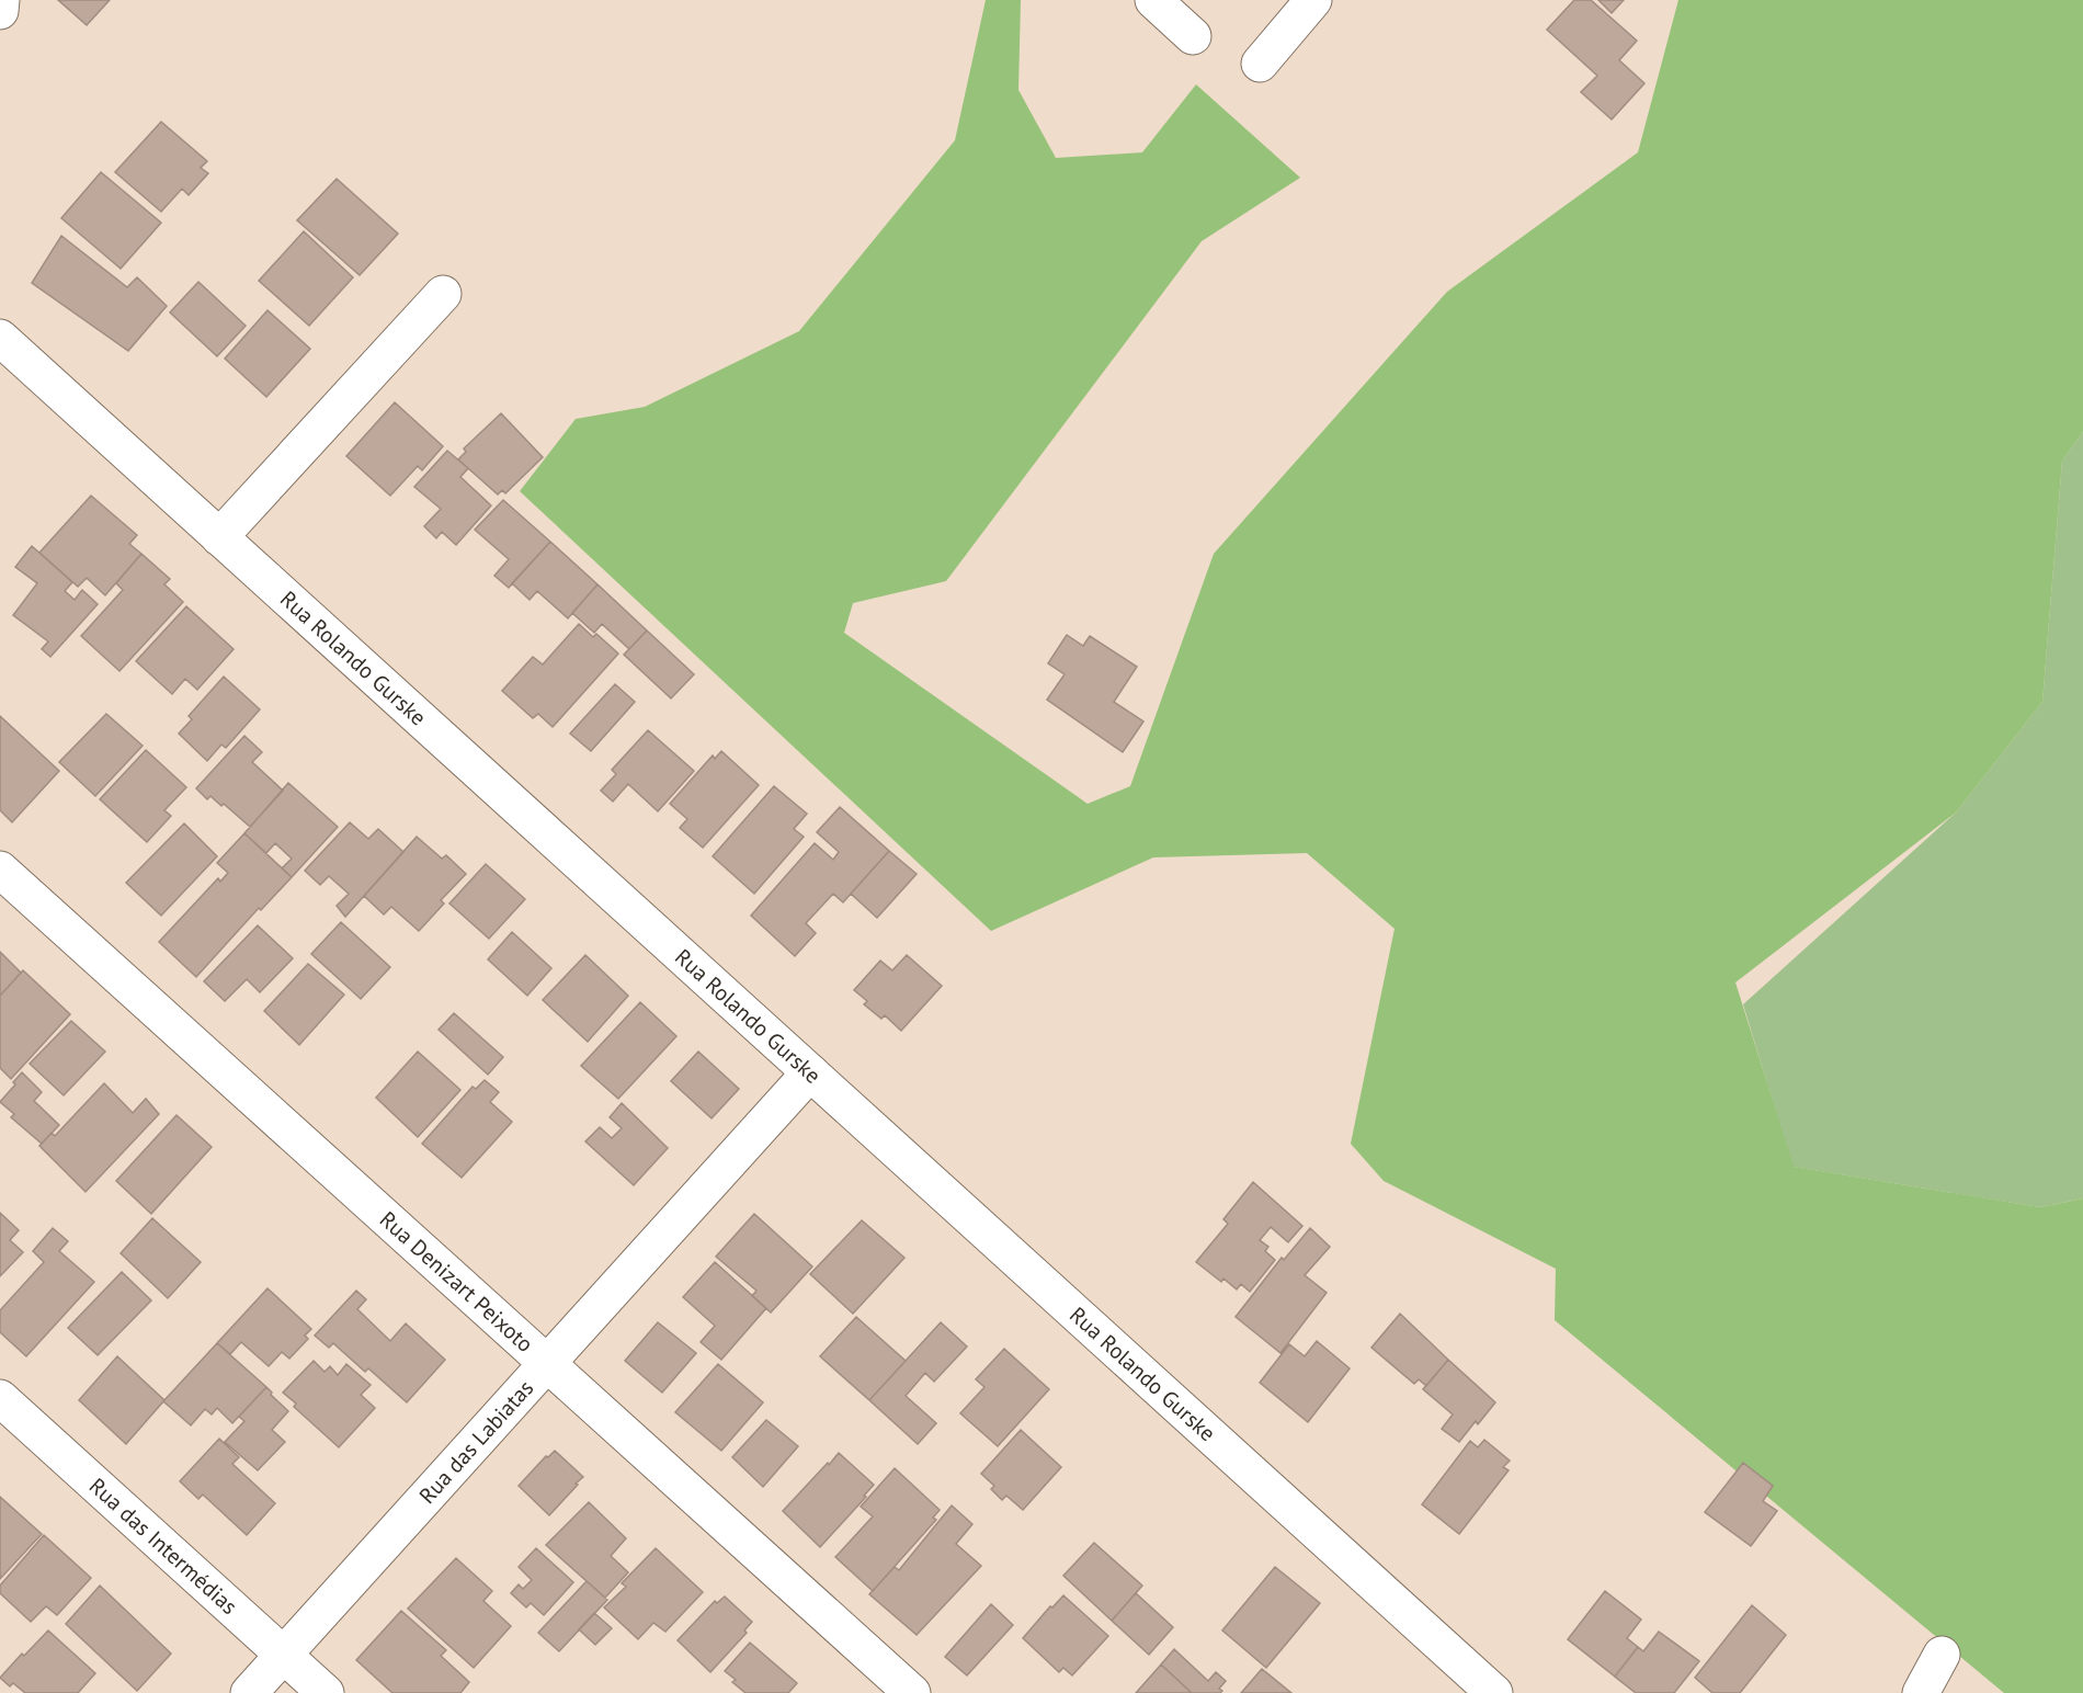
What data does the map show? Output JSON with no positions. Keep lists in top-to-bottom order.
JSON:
{
  "streets": {
    "street": [
      "Rua Rolando Gurske",
      "Rua Denizart Peixoto",
      "Rua das Labiatas",
      "Rua das Intermédias"
    ]
  },
  "crossings": [
    ["Rua Rolando Gurske", "Rua das Labiatas"],
    ["Rua Denizart Peixoto", "Rua das Labiatas"],
    ["Rua das Labiatas", "Rua das Intermédias"]
  ]
}
